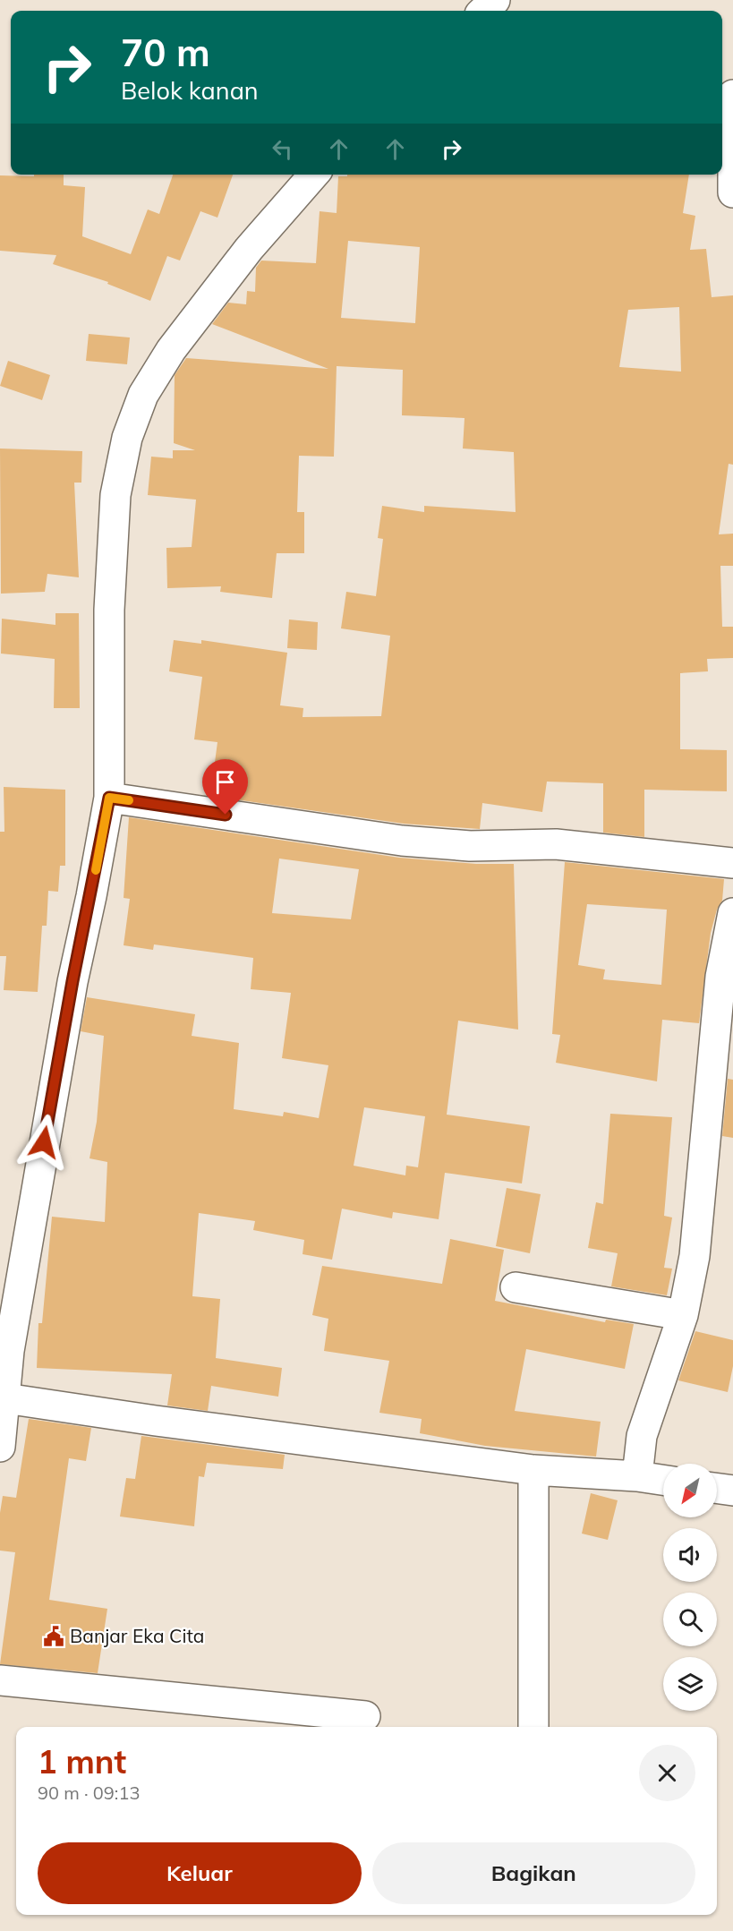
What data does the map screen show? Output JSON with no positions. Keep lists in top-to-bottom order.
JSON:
{
  "places": {
    "public building": ["Banjar Eka Cita"]
  },
  "north": "bottom left",
  "page": {
    "turn": ["70 m", "Belok kanan"],
    "heading": ["1 mnt", "90 m · 09:13"],
    "buttons": ["Keluar", "Bagikan"]
  }
}
